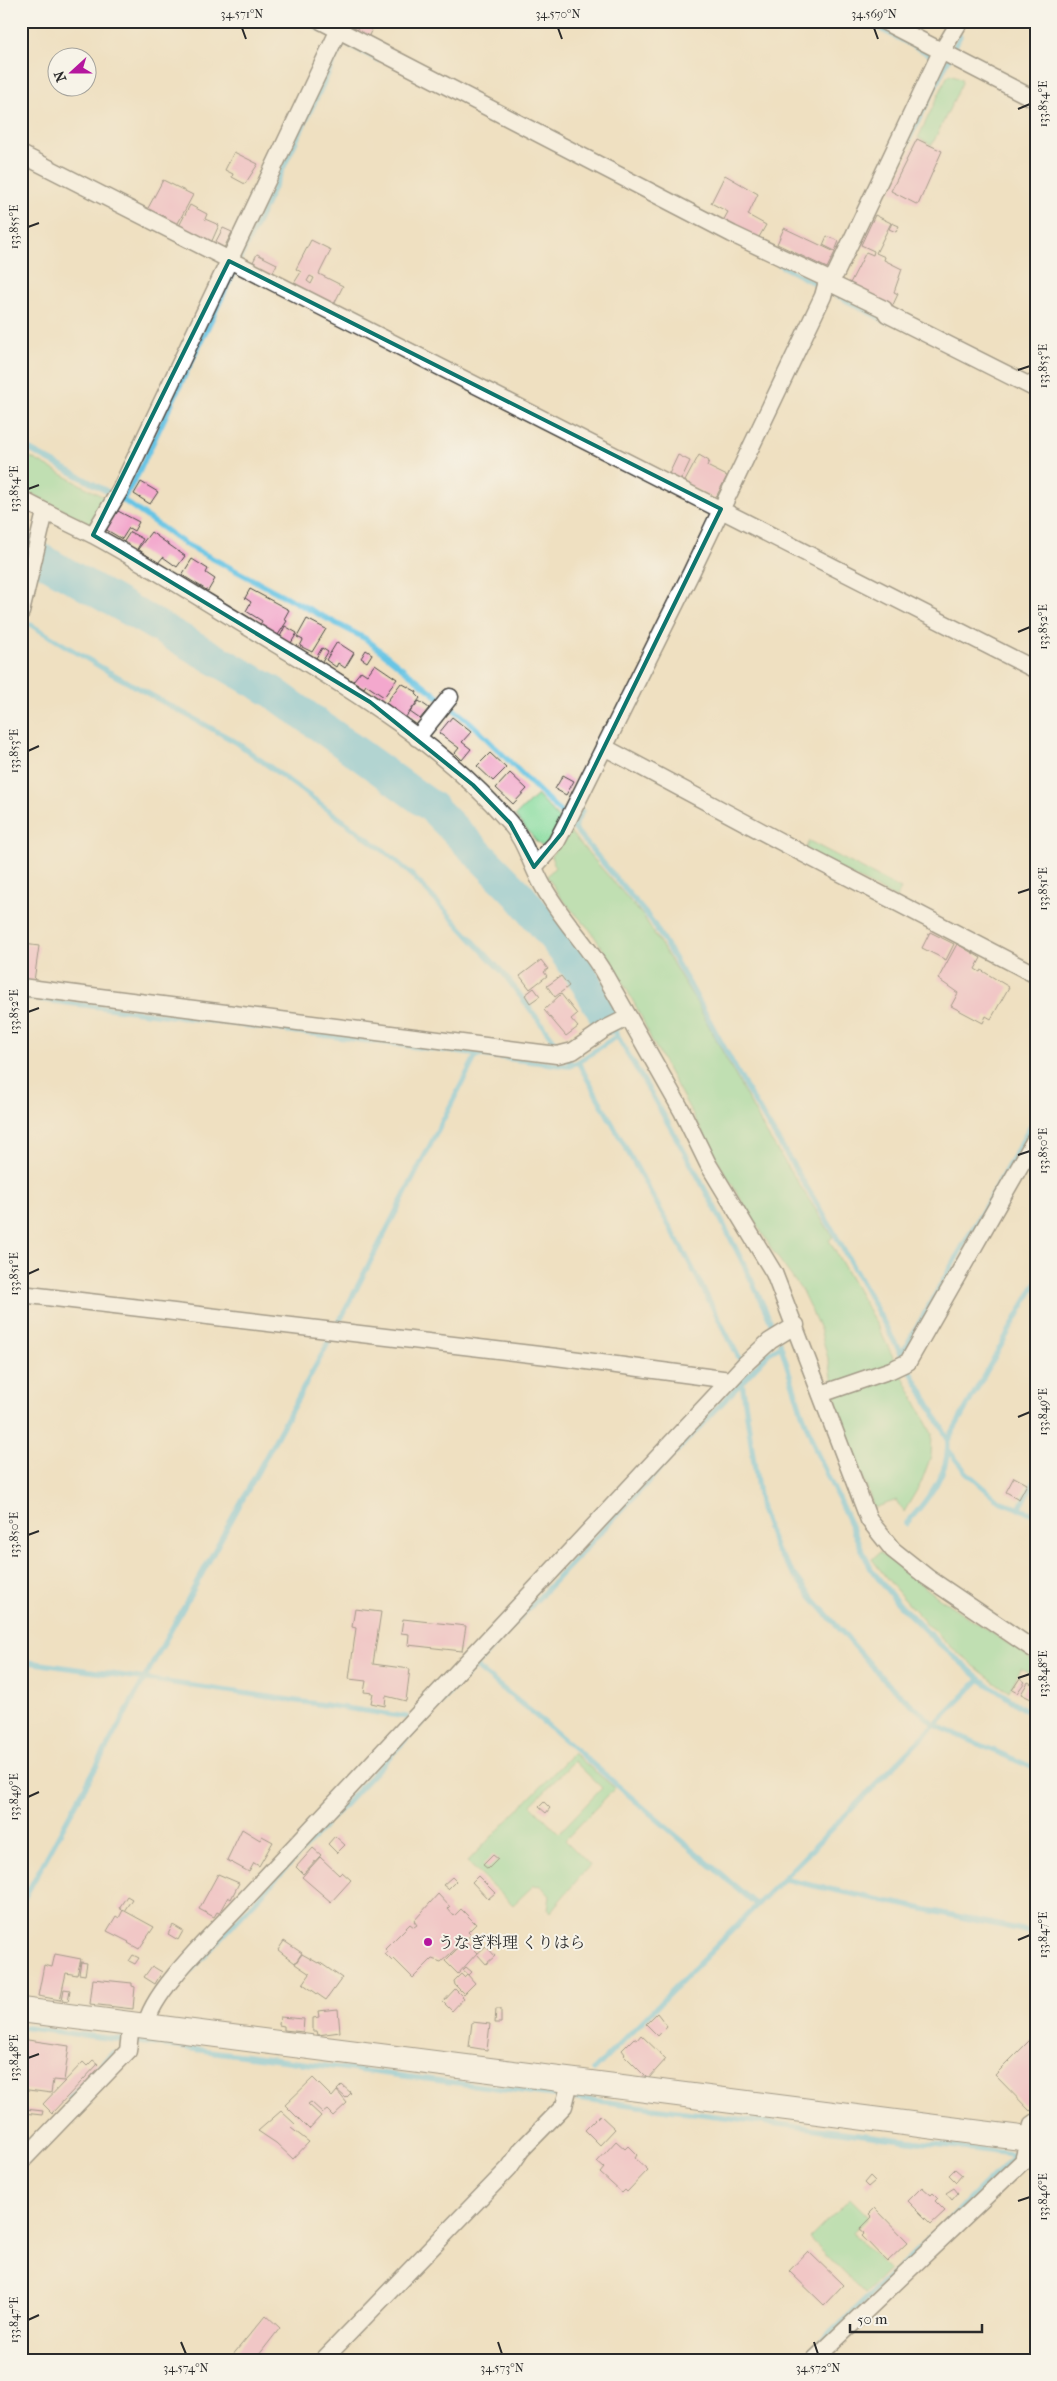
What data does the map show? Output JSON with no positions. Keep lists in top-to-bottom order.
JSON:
{
  "places": ["うなぎ料理 くりはら"],
  "scale_bar": "50 m",
  "north": "left",
  "coordinates": [
    "34.571°N",
    "34.570°N",
    "34.569°N",
    "133.854°E",
    "133.855°E",
    "133.853°E",
    "133.852°E",
    "133.851°E",
    "133.850°E",
    "133.849°E",
    "133.848°E",
    "133.847°E",
    "133.846°E",
    "34.574°N",
    "34.573°N",
    "34.572°N"
  ]
}
